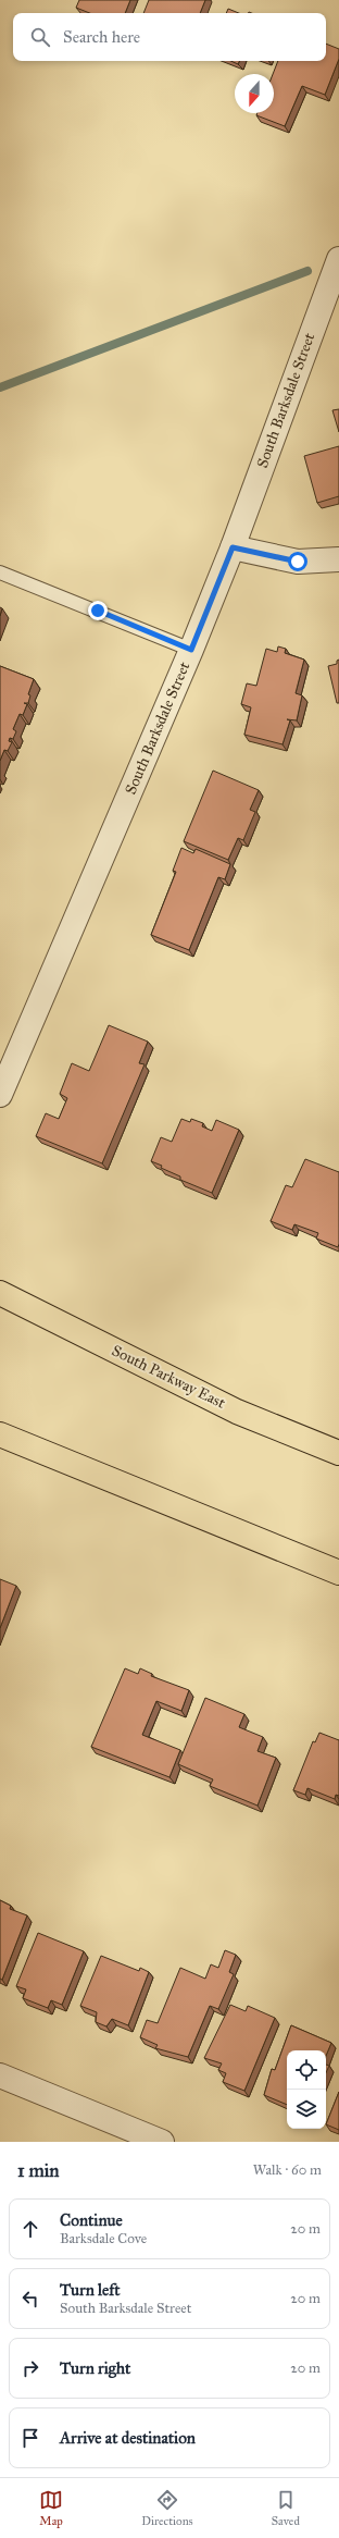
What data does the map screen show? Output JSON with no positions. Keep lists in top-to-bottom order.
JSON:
{
  "streets": {
    "main road": ["South Parkway East"],
    "street": ["South Barksdale Street"]
  },
  "north": "bottom",
  "page": {
    "search": "Search here",
    "heading": ["1 min", "Walk · 60 m"],
    "list": [
      ["Continue", "Barksdale Cove", "20 m"],
      ["Turn left", "South Barksdale Street", "20 m"],
      ["Turn right", "20 m"],
      "Arrive at destination"
    ],
    "nav": ["Map", "Directions", "Saved"]
  }
}
